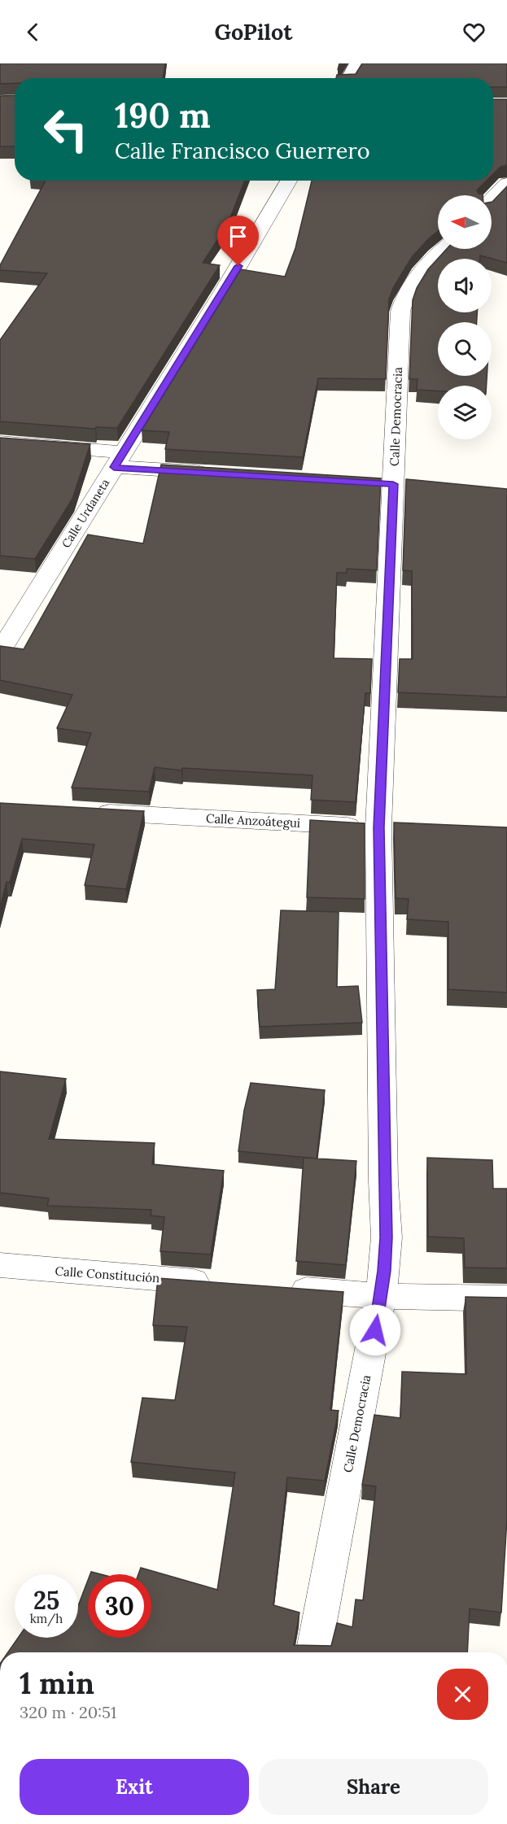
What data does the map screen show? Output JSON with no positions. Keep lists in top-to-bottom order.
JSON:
{
  "streets": {
    "street": [
      "Calle Democracia",
      "Calle Urdaneta",
      "Calle Anzoátegui",
      "Calle Constitución"
    ]
  },
  "crossings": [
    ["Calle Democracia", "Calle Anzoátegui"]
  ],
  "north": "left",
  "page": {
    "header": "GoPilot",
    "turn": ["190 m", "Calle Francisco Guerrero"],
    "speed": "25 km/h",
    "limit": "30",
    "heading": ["1 min", "320 m · 20:51"],
    "buttons": ["Exit", "Share"]
  }
}
